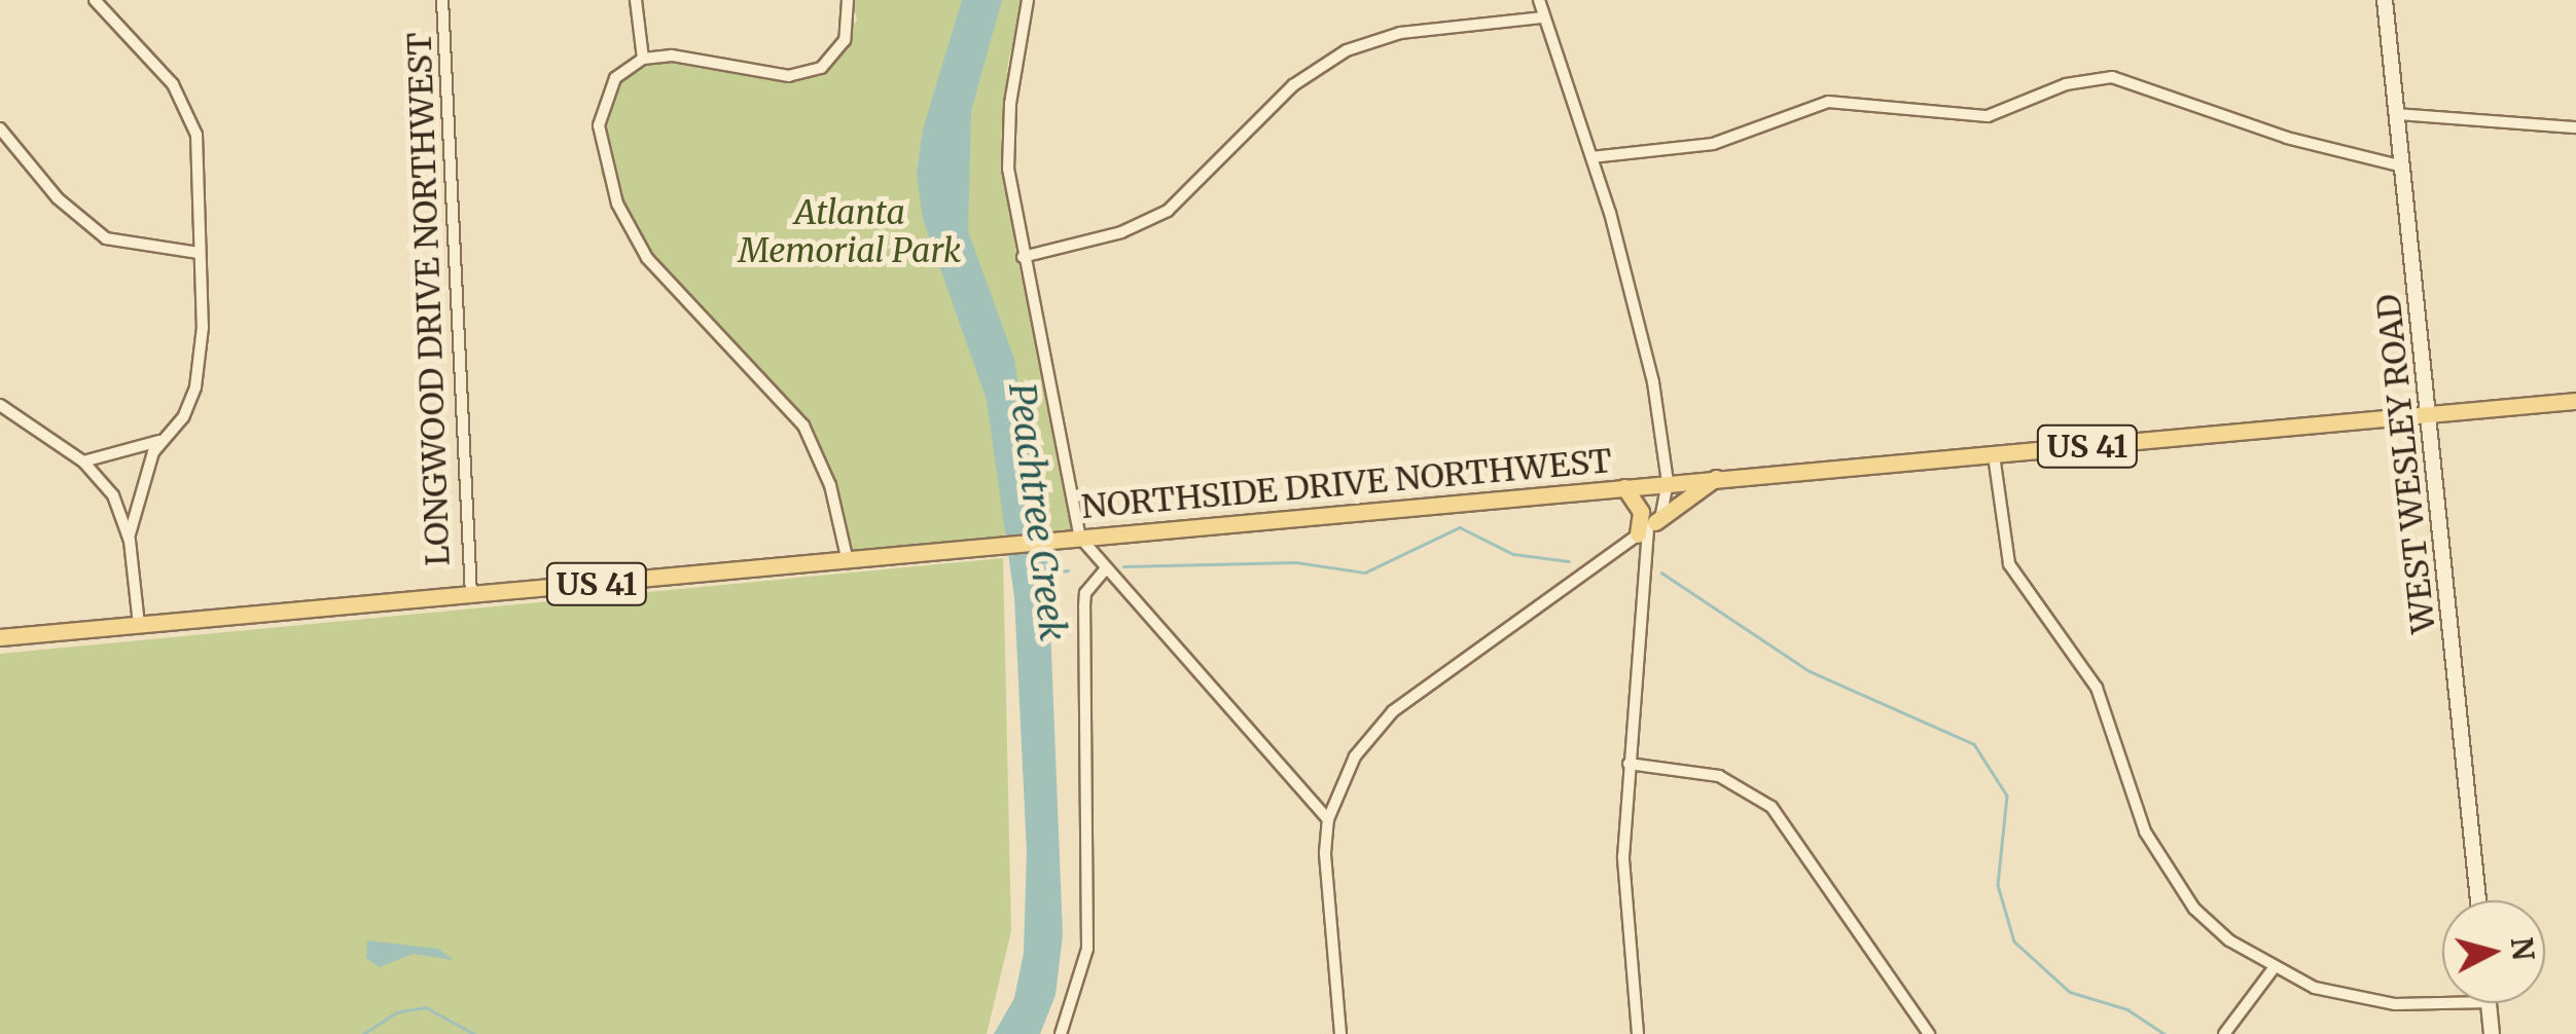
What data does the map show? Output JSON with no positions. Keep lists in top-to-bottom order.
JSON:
{
  "streets": {
    "main road": ["US 41", "NORTHSIDE DRIVE NORTHWEST"],
    "street": ["LONGWOOD DRIVE NORTHWEST", "WEST WESLEY ROAD"]
  },
  "crossings": [
    ["LONGWOOD DRIVE NORTHWEST", "NORTHSIDE DRIVE NORTHWEST"],
    ["WEST WESLEY ROAD", "NORTHSIDE DRIVE NORTHWEST"]
  ],
  "water": ["Peachtree Creek"],
  "parks": ["Atlanta Memorial Park"],
  "north": "right"
}
